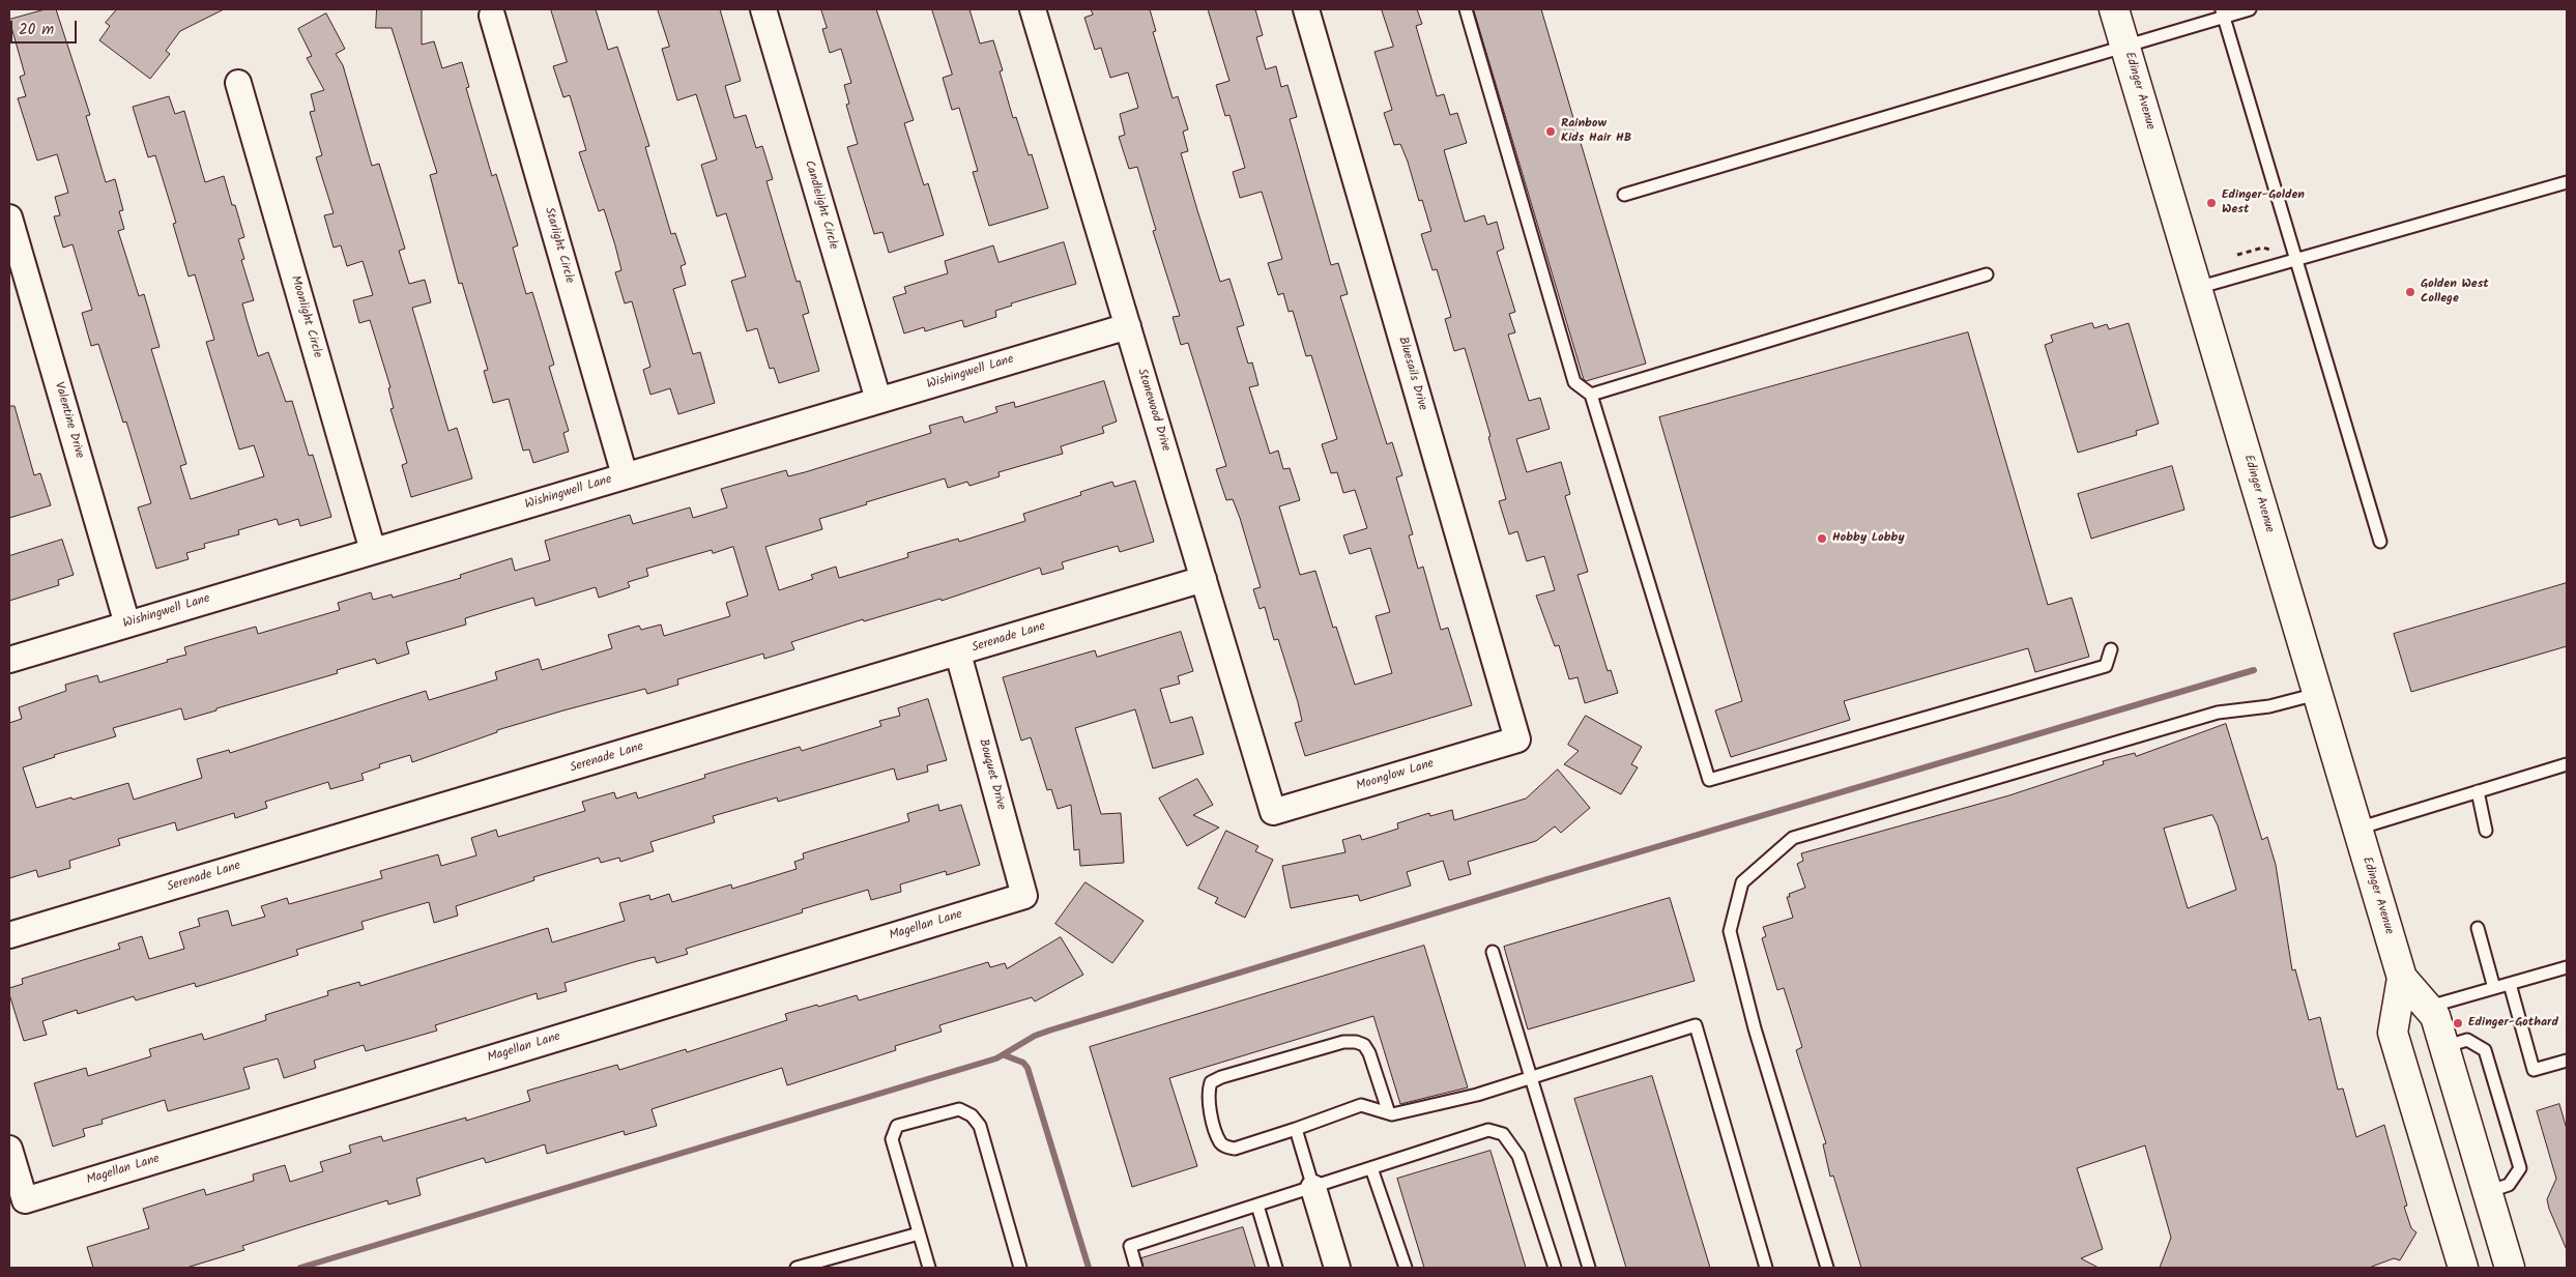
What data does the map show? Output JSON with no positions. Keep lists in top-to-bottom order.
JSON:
{
  "streets": {
    "main road": ["Edinger Avenue"],
    "street": [
      "Candlelight Circle",
      "Starlight Circle",
      "Moonlight Circle",
      "Wishingwell Lane",
      "Bluesails Drive",
      "Stonewood Drive",
      "Valentine Drive",
      "Serenade Lane",
      "Bouquet Drive",
      "Moonglow Lane",
      "Magellan Lane"
    ]
  },
  "crossings": [
    ["Candlelight Circle", "Wishingwell Lane"],
    ["Starlight Circle", "Wishingwell Lane"],
    ["Moonlight Circle", "Wishingwell Lane"],
    ["Wishingwell Lane", "Stonewood Drive"],
    ["Wishingwell Lane", "Valentine Drive"],
    ["Bluesails Drive", "Moonglow Lane"],
    ["Stonewood Drive", "Serenade Lane"],
    ["Stonewood Drive", "Moonglow Lane"],
    ["Serenade Lane", "Bouquet Drive"],
    ["Bouquet Drive", "Magellan Lane"]
  ],
  "places": [
    "Rainbow Kids Hair HB",
    "Edinger-Golden West",
    "Golden West College",
    "Hobby Lobby",
    "Edinger-Gothard"
  ],
  "scale_bar": "20 m"
}
